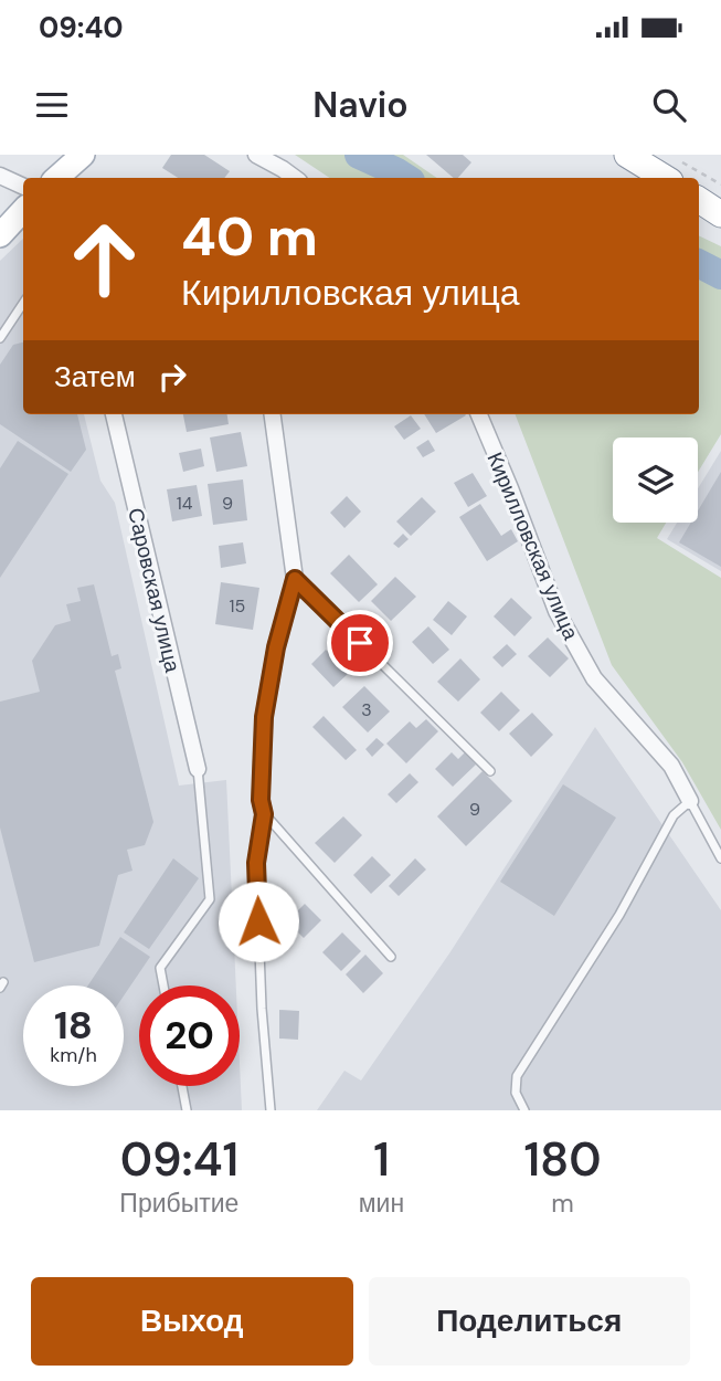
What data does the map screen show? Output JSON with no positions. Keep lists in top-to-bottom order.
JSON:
{
  "streets": {
    "street": ["Кирилловская улица", "Саровская улица"]
  },
  "house_numbers": [
    "14",
    "9",
    "15",
    "3",
    "9"
  ],
  "page": {
    "status": "09:40",
    "header": "Navio",
    "turn": ["40 m", "Кирилловская улица"],
    "then": "Затем",
    "speed": "18 km/h",
    "limit": "20",
    "eta": [
      "09:41",
      "Прибытие",
      "1",
      "мин",
      "180",
      "m"
    ],
    "buttons": ["Выход", "Поделиться"]
  }
}
